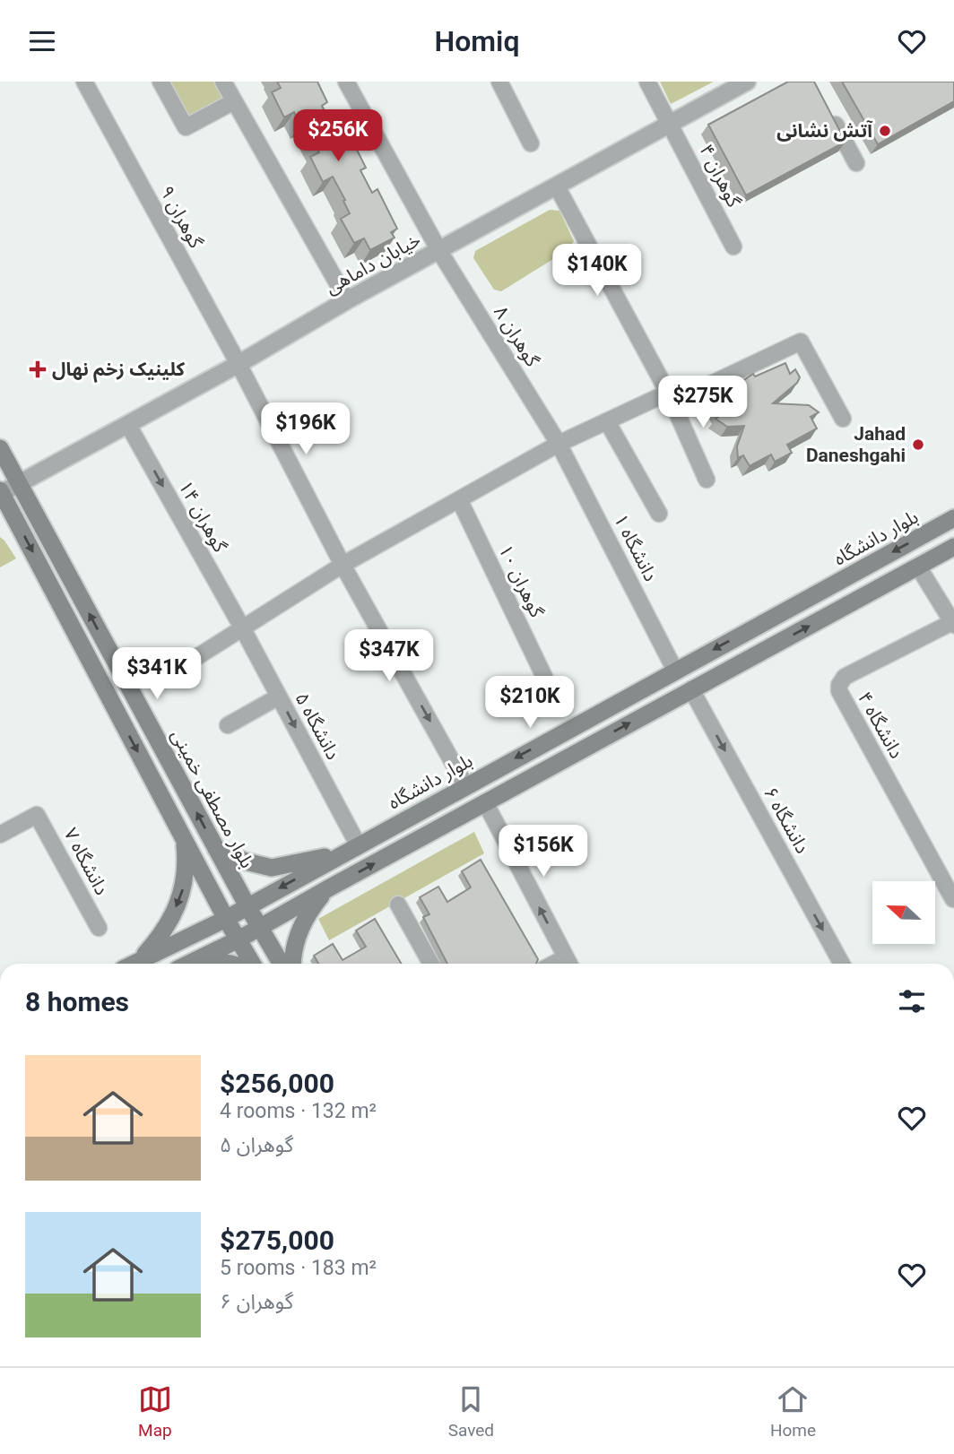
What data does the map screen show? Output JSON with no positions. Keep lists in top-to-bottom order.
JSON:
{
  "streets": {
    "main road": ["بلوار دانشگاه", "بلوار مصطفی خمینی"],
    "street": [
      "گوهران ۴",
      "گوهران ۹",
      "خیابان داماهی",
      "گوهران ۸",
      "گوهران ۱۴",
      "دانشگاه ۱",
      "گوهران ۱۰",
      "دانشگاه ۴",
      "دانشگاه ۵",
      "دانشگاه ۶",
      "دانشگاه ۷"
    ]
  },
  "crossings": [
    ["گوهران ۴", "خیابان داماهی"],
    ["گوهران ۹", "خیابان داماهی"],
    ["گوهران ۹", "بلوار دانشگاه"],
    ["خیابان داماهی", "گوهران ۸"],
    ["خیابان داماهی", "گوهران ۱۴"],
    ["خیابان داماهی", "بلوار مصطفی خمینی"],
    ["گوهران ۸", "دانشگاه ۱"],
    ["گوهران ۱۴", "دانشگاه ۵"],
    ["بلوار دانشگاه", "دانشگاه ۱"],
    ["بلوار دانشگاه", "دانشگاه ۵"],
    ["بلوار دانشگاه", "بلوار مصطفی خمینی"]
  ],
  "one_way": ["گوهران ۱۴", "دانشگاه ۵", "دانشگاه ۶"],
  "places": {
    "other": ["آتش نشانی", "Jahad Daneshgahi"],
    "health": ["کلینیک زخم نهال"]
  },
  "north": "left",
  "page": {
    "header": "Homiq",
    "price": [
      "$256K",
      "$140K",
      "$275K",
      "$196K",
      "$347K",
      "$341K",
      "$210K",
      "$156K"
    ],
    "heading": "8 homes",
    "list": [
      {
        "name": "$256,000",
        "note": "4 rooms · 132 m² · گوهران ۵"
      },
      {
        "name": "$275,000",
        "note": "5 rooms · 183 m² · گوهران ۶"
      }
    ],
    "tabs": ["Map", "Saved", "Home"]
  }
}
